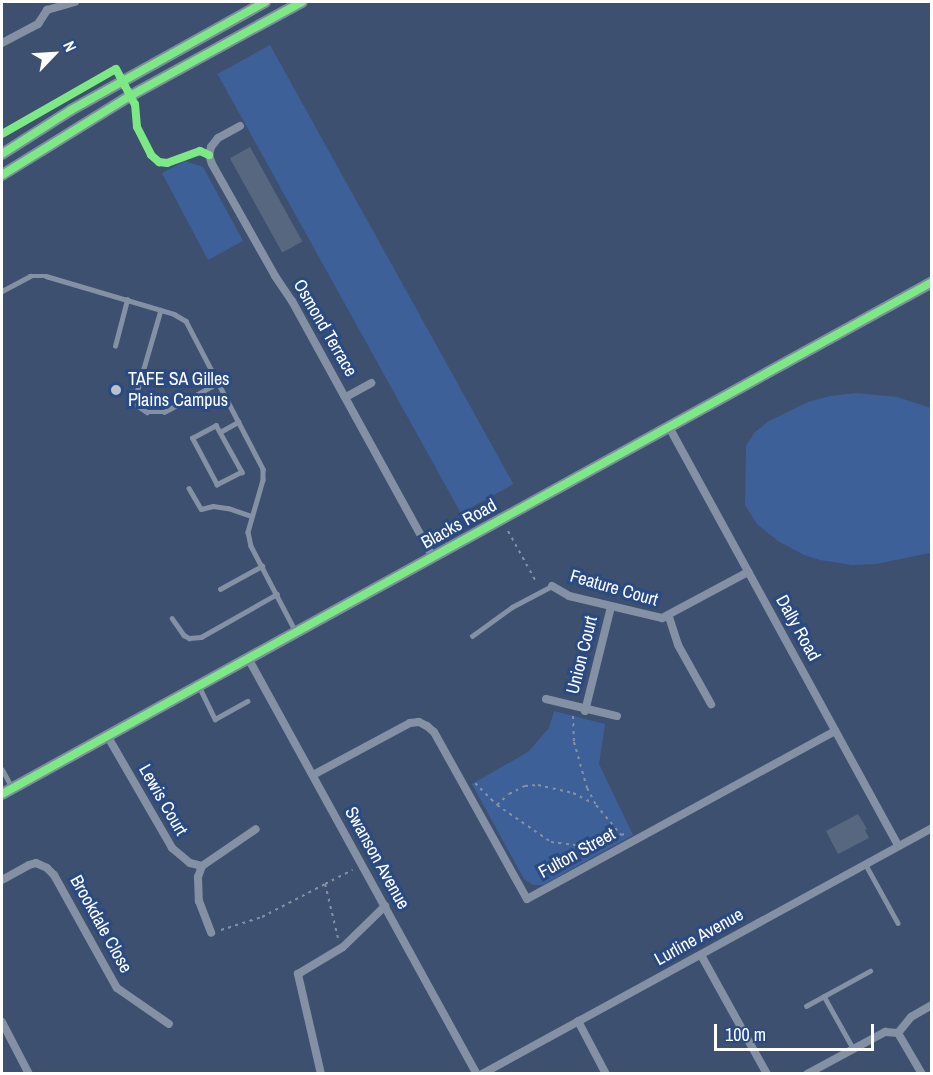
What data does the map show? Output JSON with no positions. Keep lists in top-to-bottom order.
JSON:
{
  "streets": {
    "street": [
      "Osmond Terrace",
      "Blacks Road",
      "Feature Court",
      "Dally Road",
      "Union Court",
      "Lewis Court",
      "Fulton Street",
      "Swanson Avenue",
      "Brookdale Close",
      "Lurline Avenue"
    ]
  },
  "crossings": [
    ["Osmond Terrace", "Blacks Road"],
    ["Blacks Road", "Dally Road"],
    ["Blacks Road", "Lewis Court"],
    ["Blacks Road", "Swanson Avenue"],
    ["Feature Court", "Dally Road"],
    ["Feature Court", "Union Court"],
    ["Dally Road", "Fulton Street"],
    ["Dally Road", "Lurline Avenue"],
    ["Fulton Street", "Swanson Avenue"]
  ],
  "places": ["TAFE SA Gilles Plains Campus"],
  "scale_bar": "100 m",
  "north": "top right"
}
